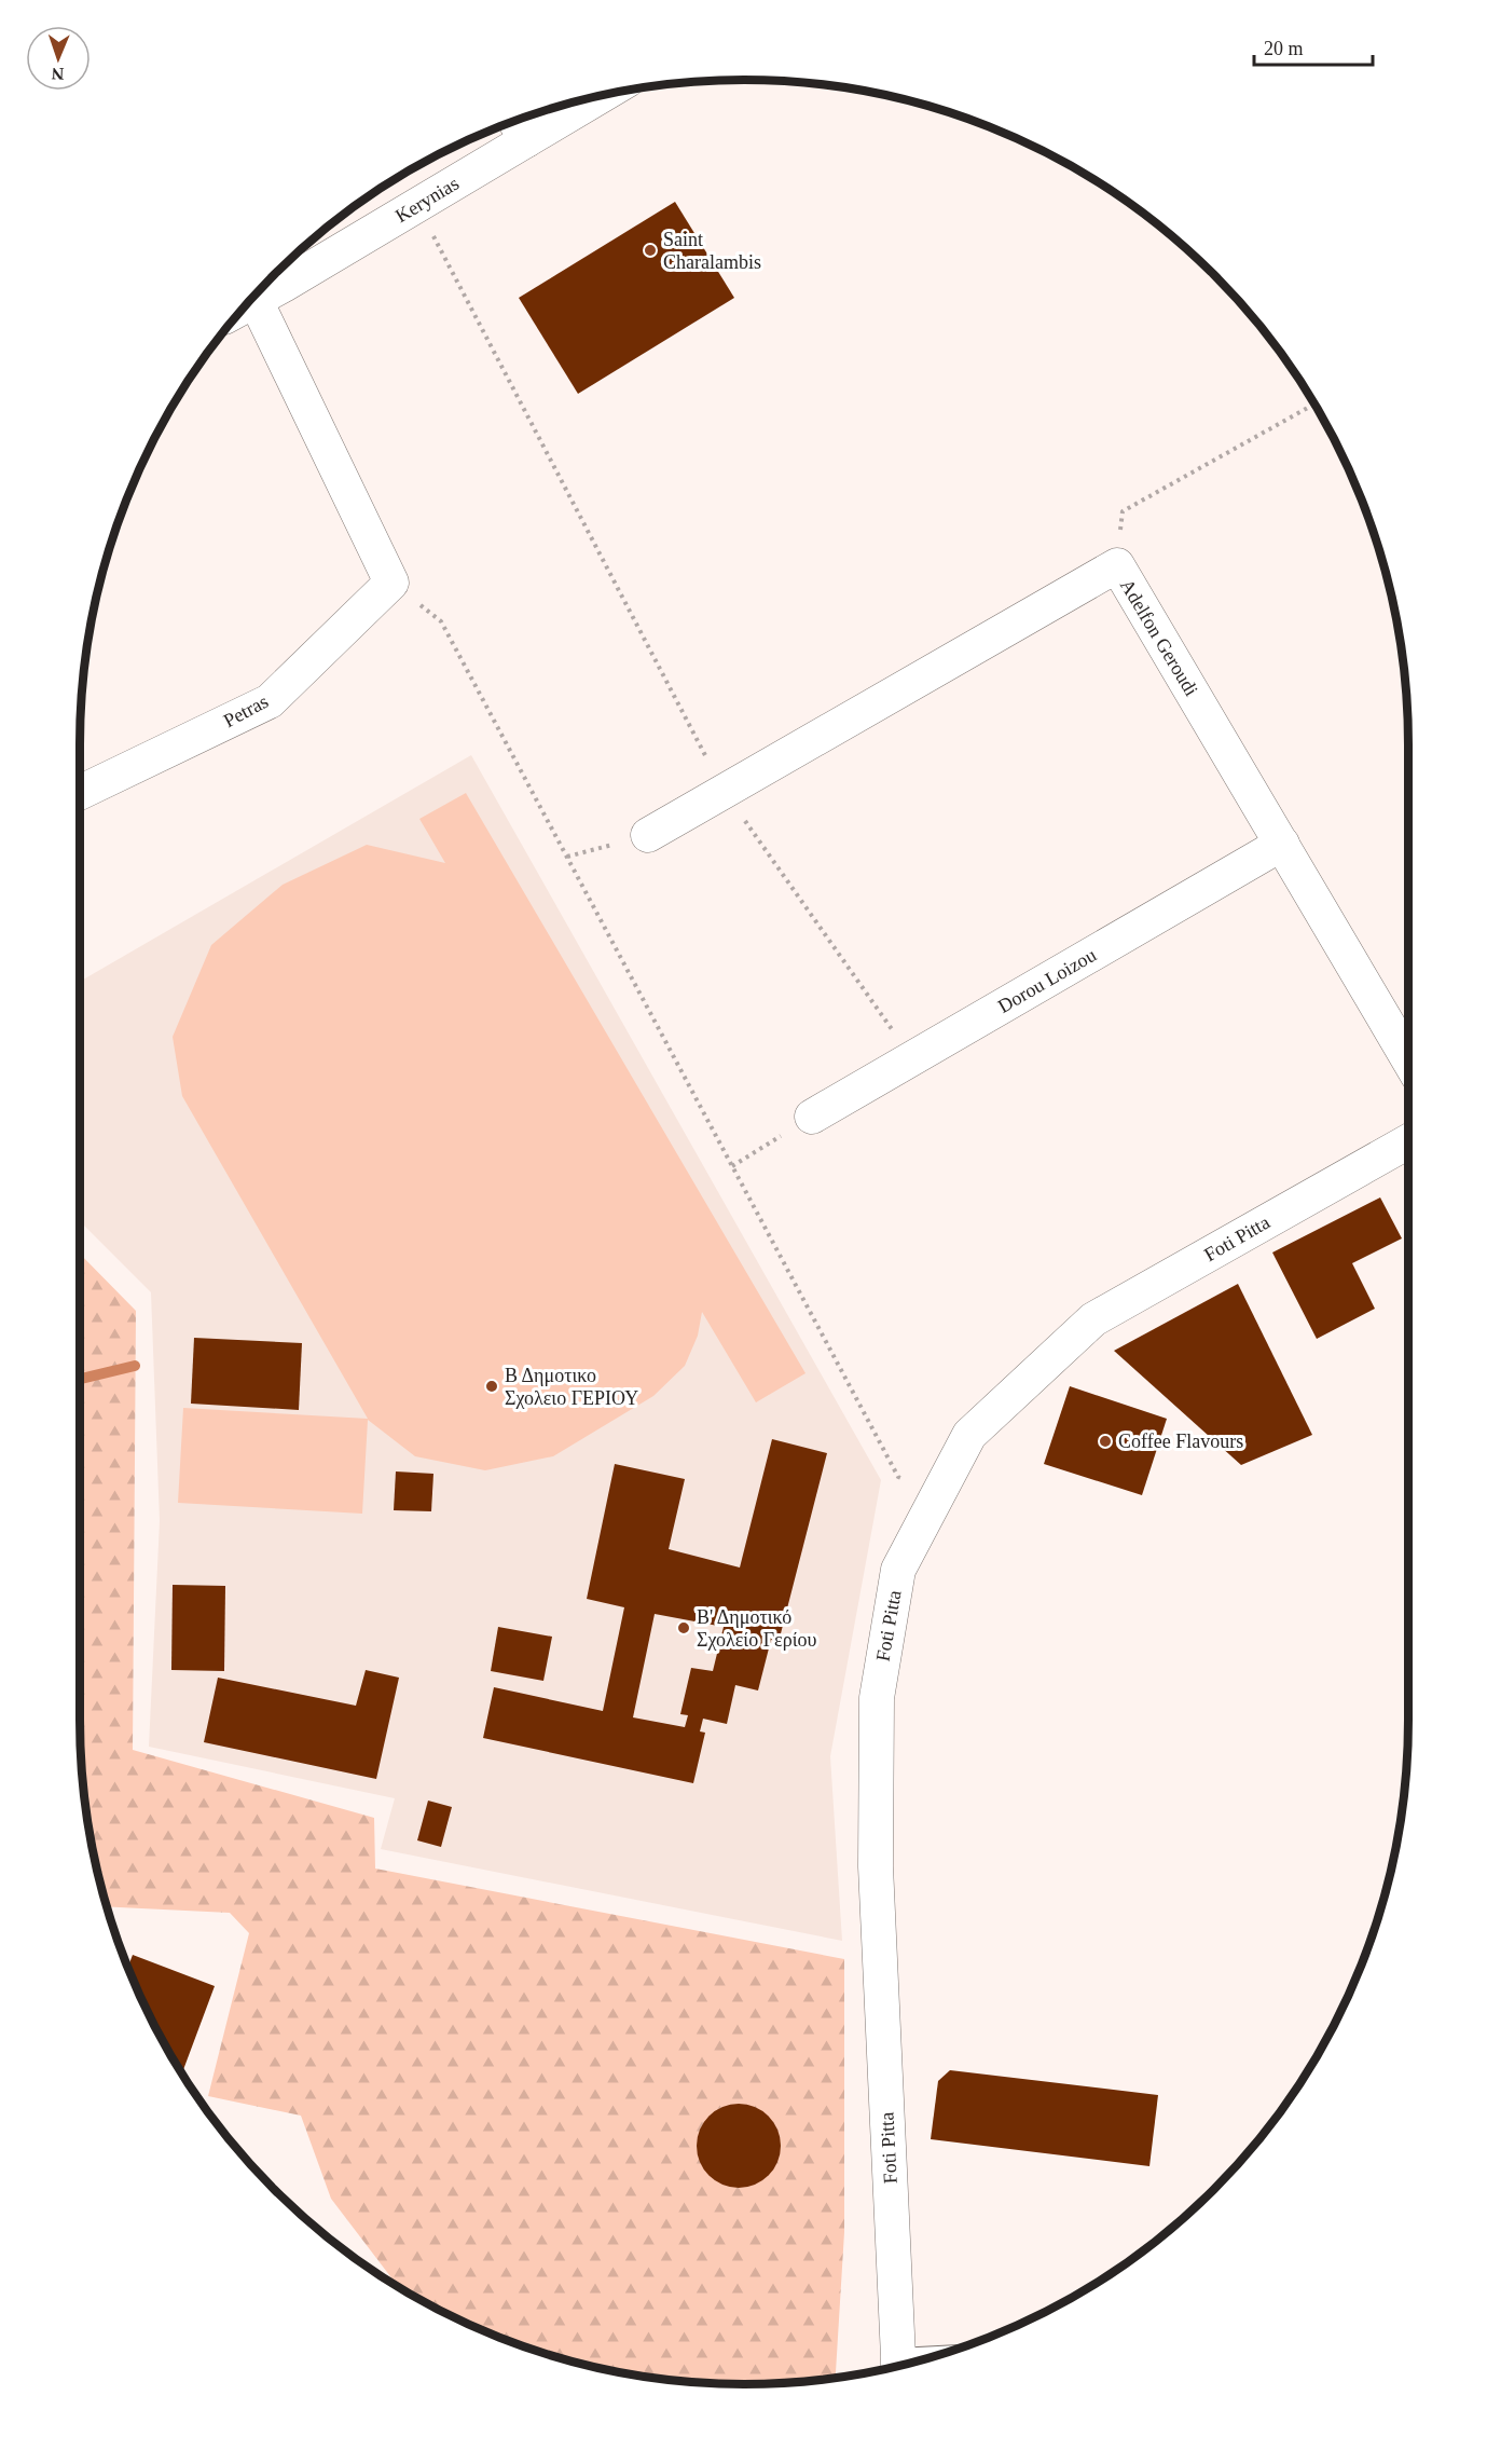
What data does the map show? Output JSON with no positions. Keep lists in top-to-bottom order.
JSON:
{
  "streets": {
    "street": [
      "Kerynias",
      "Adelfon Geroudi",
      "Petras",
      "Dorou Loizou",
      "Foti Pitta"
    ]
  },
  "crossings": [
    ["Adelfon Geroudi", "Dorou Loizou"]
  ],
  "places": [
    "Saint Charalambis",
    "Β Δημοτικο Σχολειο ΓΕΡΙΟΥ",
    "Coffee Flavours",
    "Β' Δημοτικό Σχολείο Γερίου"
  ],
  "scale_bar": "20 m",
  "north": "bottom"
}
